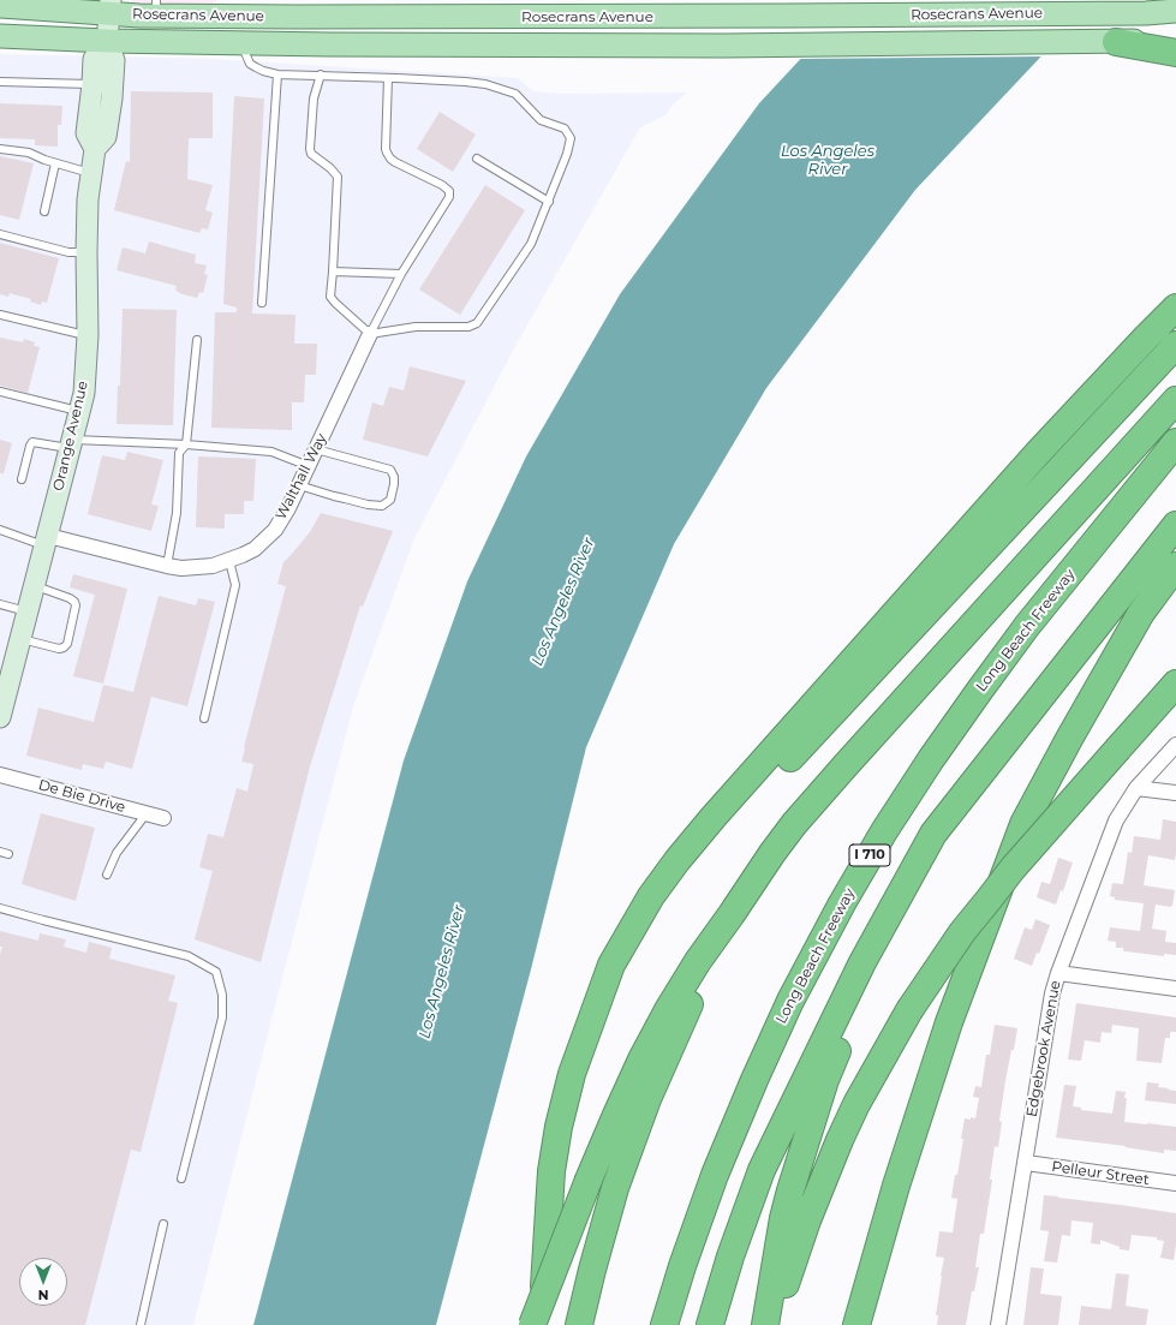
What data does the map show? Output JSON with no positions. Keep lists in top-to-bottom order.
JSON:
{
  "streets": {
    "highway": ["Long Beach Freeway", "I 710"],
    "main road": ["Rosecrans Avenue"],
    "street": [
      "Orange Avenue",
      "Walthall Way",
      "De Bie Drive",
      "Edgebrook Avenue",
      "Pelleur Street"
    ]
  },
  "crossings": [
    ["Rosecrans Avenue", "Orange Avenue"],
    ["Orange Avenue", "Walthall Way"],
    ["Edgebrook Avenue", "Pelleur Street"]
  ],
  "water": ["Los Angeles River"],
  "north": "bottom"
}
